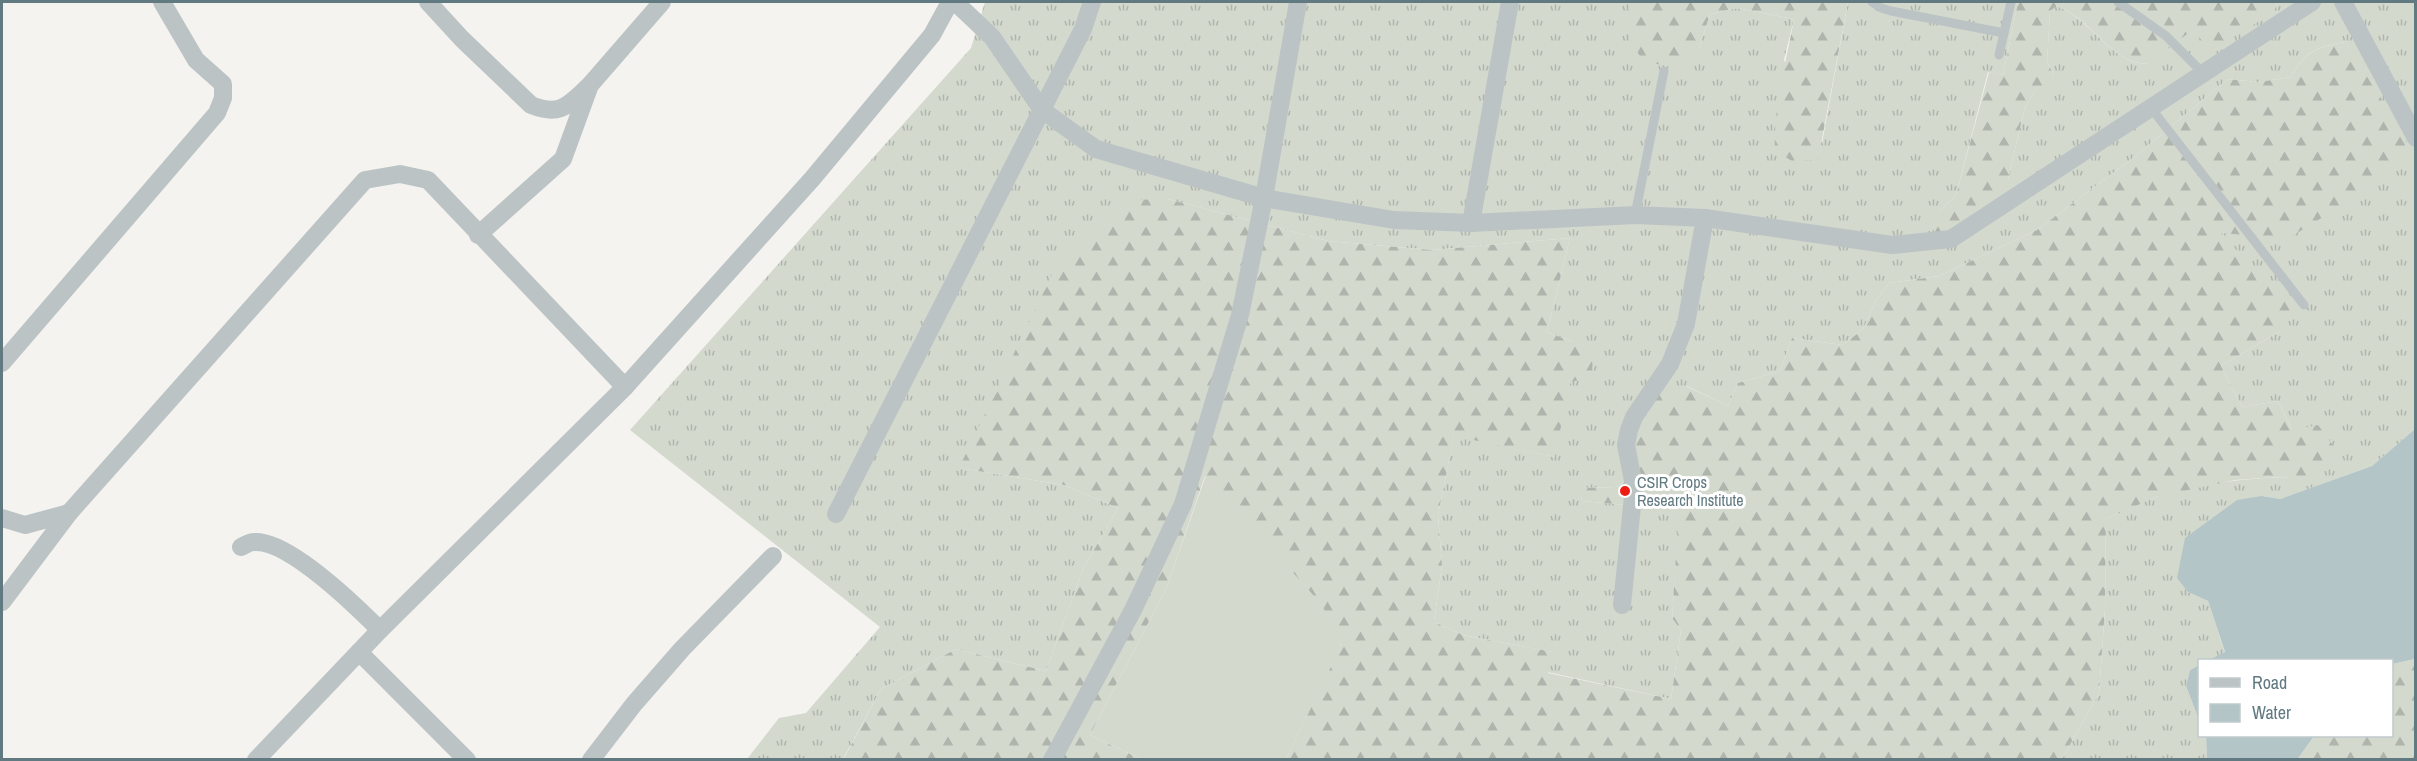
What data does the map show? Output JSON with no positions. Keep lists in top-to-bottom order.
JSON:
{
  "places": ["CSIR Crops Research Institute"],
  "legend": ["Road", "Water"]
}
